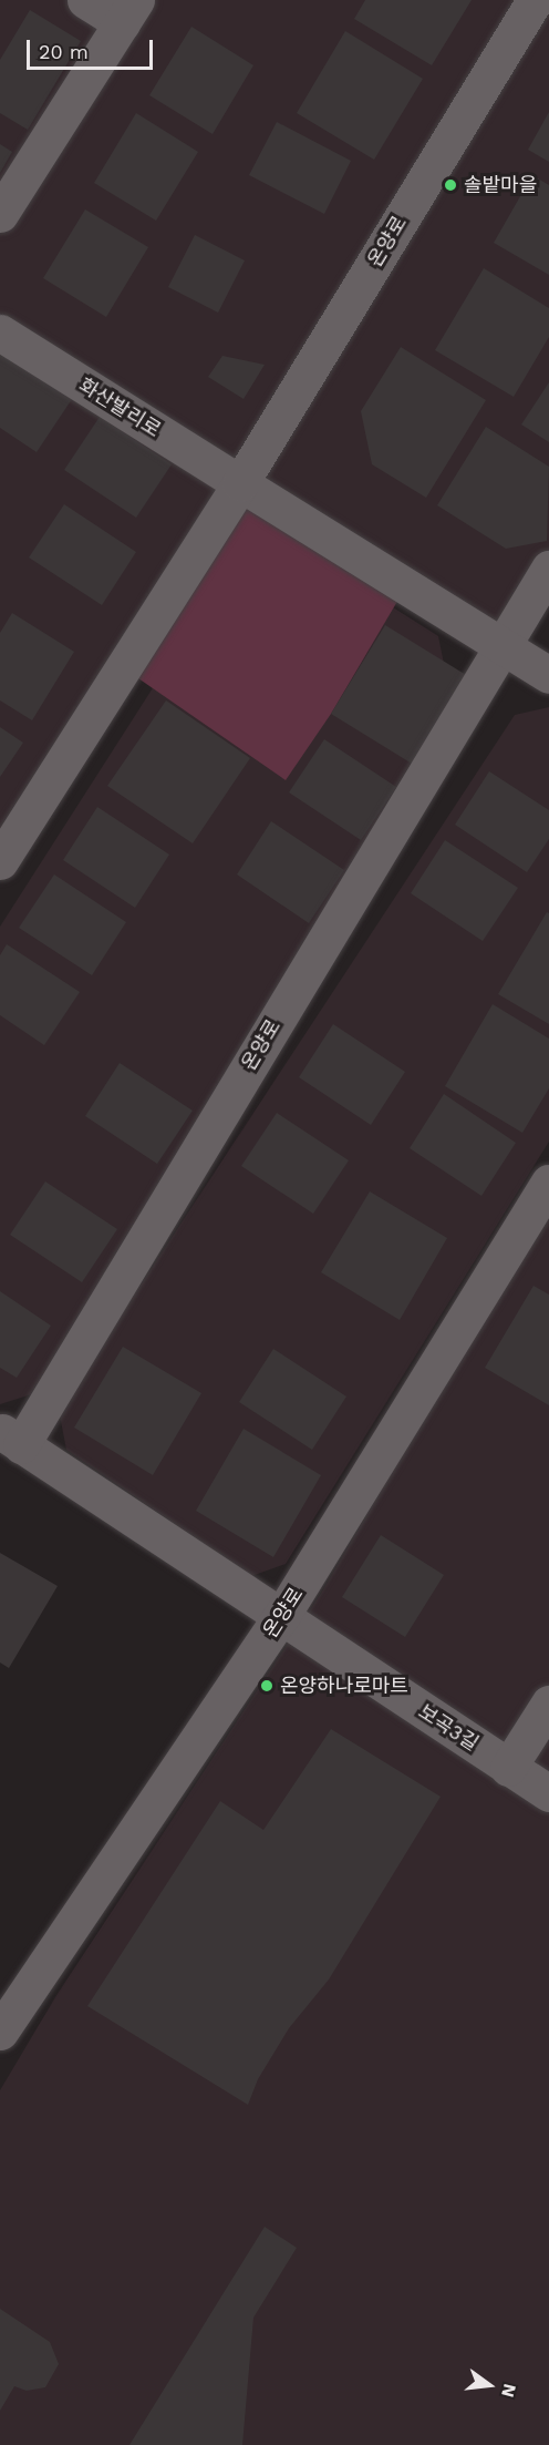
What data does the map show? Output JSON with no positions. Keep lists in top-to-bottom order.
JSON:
{
  "streets": {
    "main road": ["온양로", "화산발리로", "보곡3길"]
  },
  "crossings": [
    ["온양로", "화산발리로"],
    ["온양로", "보곡3길"]
  ],
  "places": ["솔밭마을", "온양하나로마트"],
  "scale_bar": "20 m",
  "north": "right"
}
